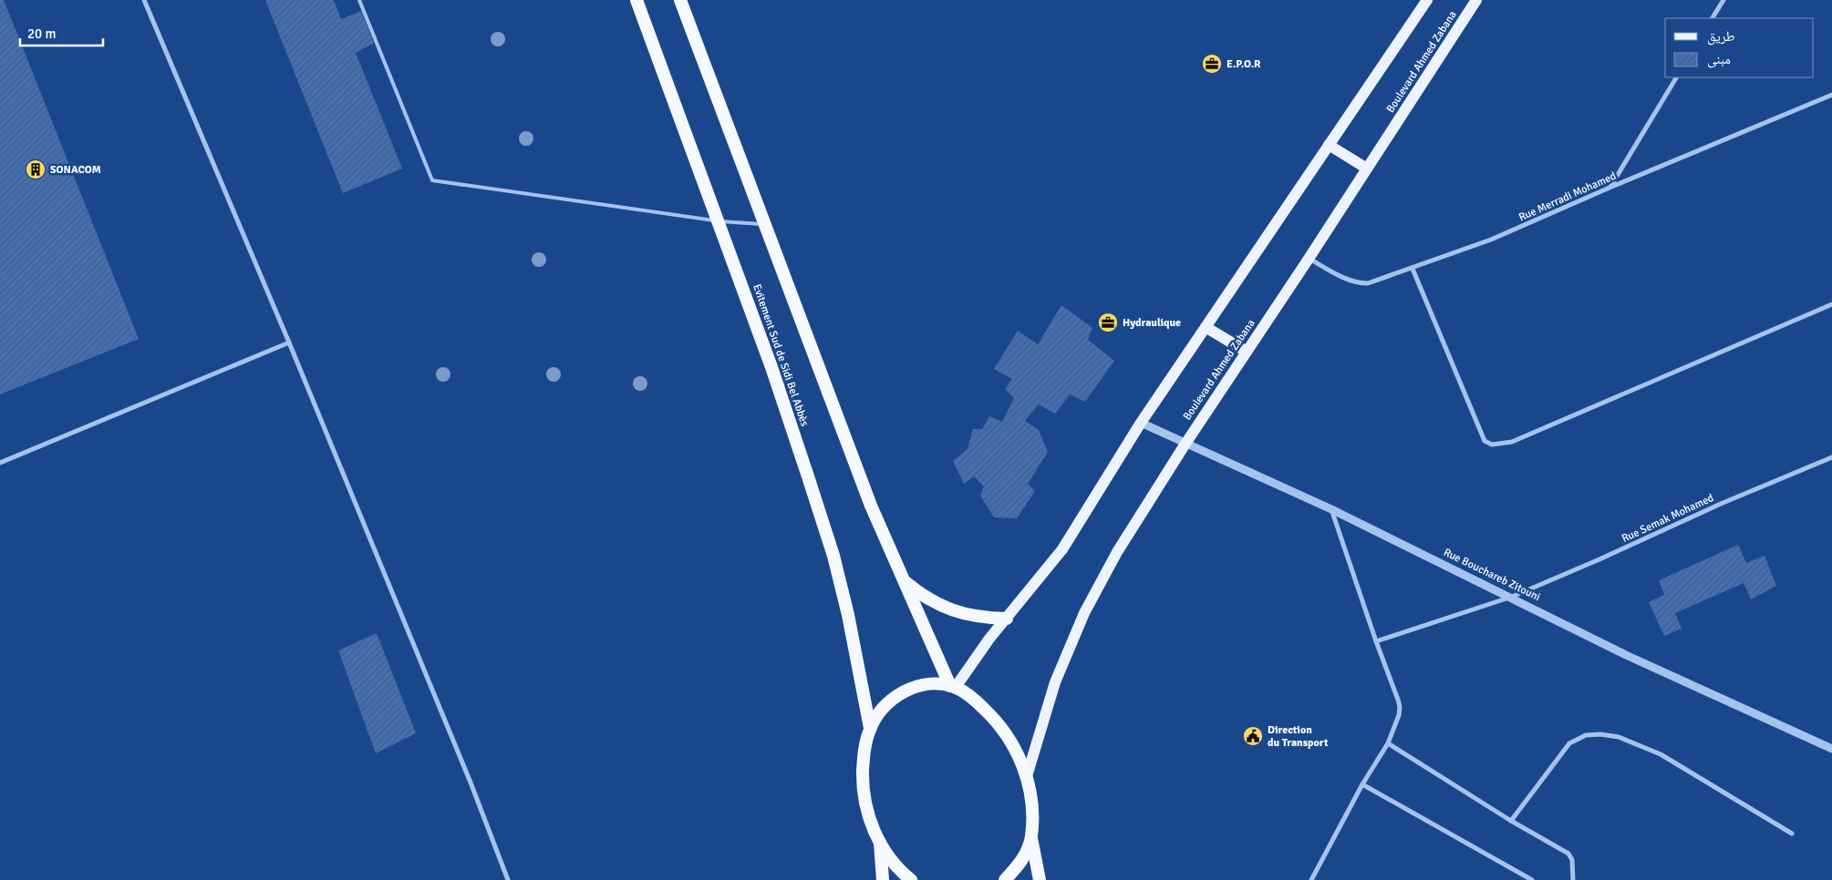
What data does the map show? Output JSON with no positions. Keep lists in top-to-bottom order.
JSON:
{
  "streets": {
    "highway": ["Evitement Sud de Sidi Bel Abbès"],
    "main road": ["Boulevard Ahmed Zabana"],
    "street": ["Rue Merradi Mohamed", "Rue Semak Mohamed", "Rue Bouchareb Zitouni"]
  },
  "crossings": [
    ["Boulevard Ahmed Zabana", "Rue Merradi Mohamed"],
    ["Boulevard Ahmed Zabana", "Rue Bouchareb Zitouni"],
    ["Rue Semak Mohamed", "Rue Bouchareb Zitouni"]
  ],
  "places": {
    "office": ["E.P.O.R", "Hydraulique"],
    "building": ["SONACOM"],
    "public building": ["Direction du Transport"]
  },
  "legend": ["طريق", "مبنى"],
  "scale_bar": "20 m"
}
